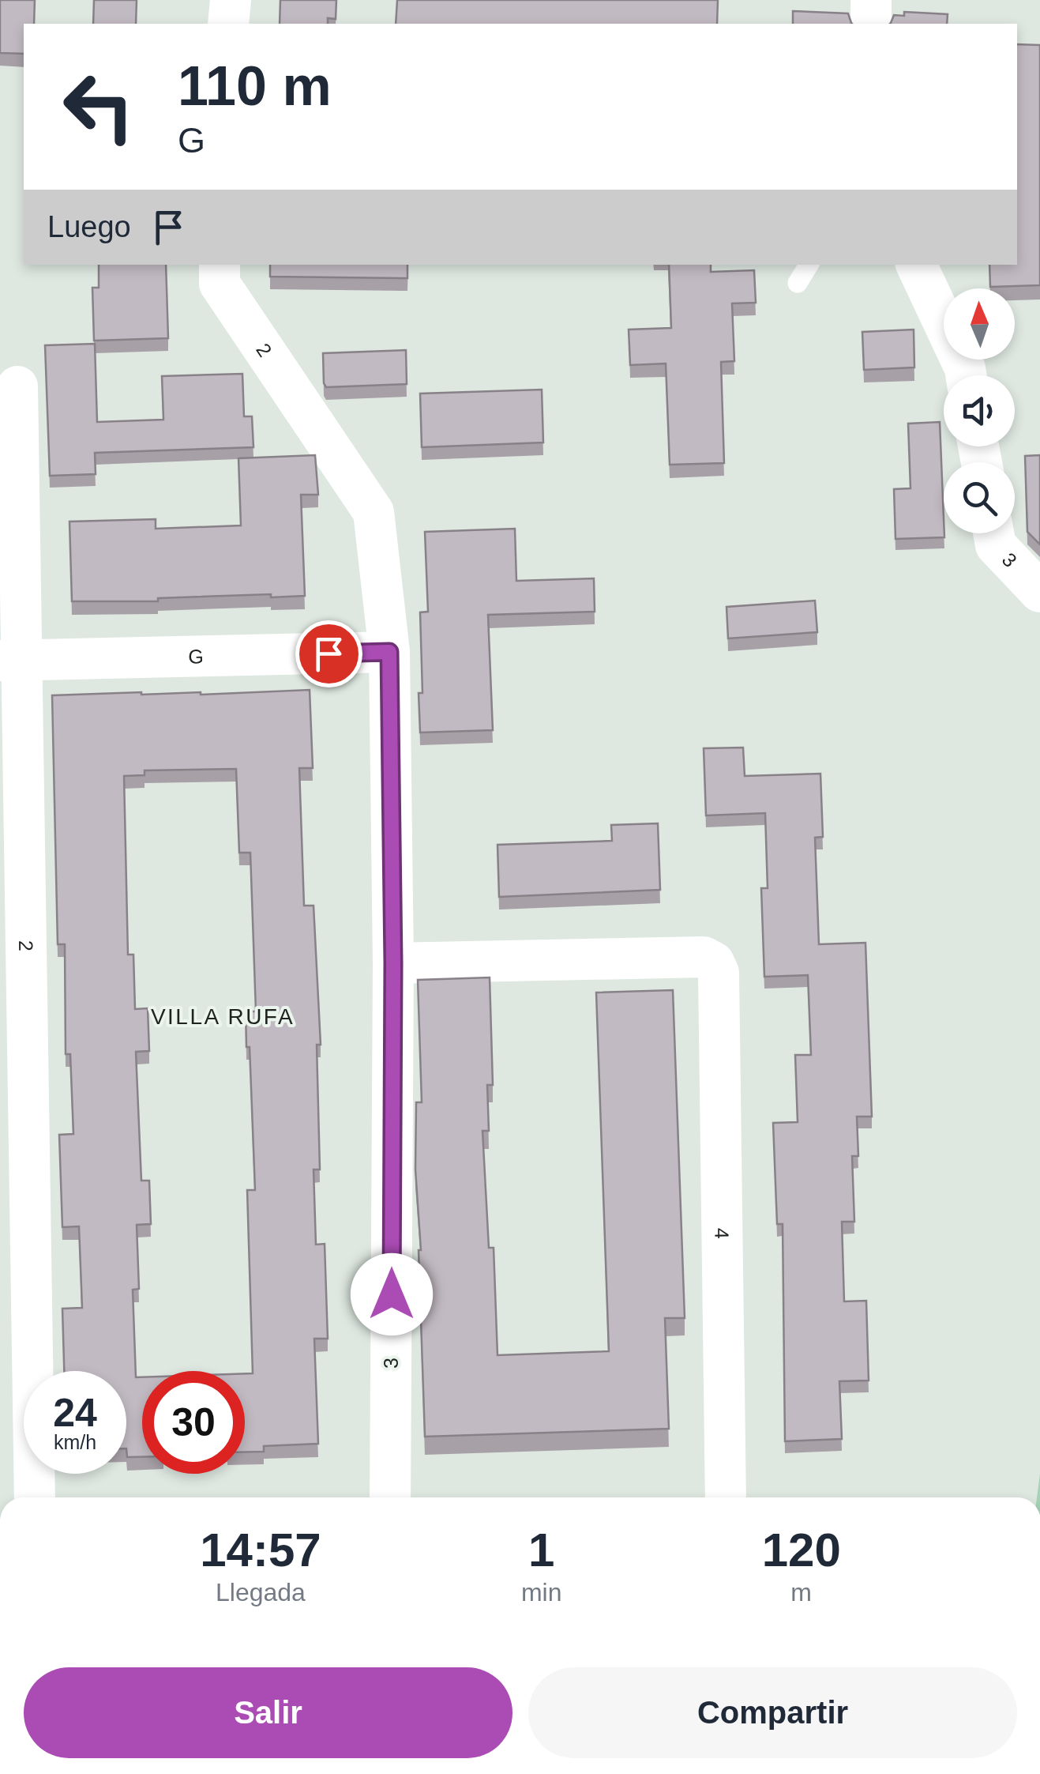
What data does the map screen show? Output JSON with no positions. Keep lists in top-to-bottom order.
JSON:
{
  "streets": {
    "street": [
      "2",
      "3",
      "G",
      "4"
    ]
  },
  "crossings": [
    ["2", "3"],
    ["2", "G"],
    ["3", "G"],
    ["3", "4"]
  ],
  "districts": ["VILLA RUFA"],
  "north": "top",
  "page": {
    "turn": ["110 m", "G"],
    "then": "Luego",
    "speed": "24 km/h",
    "limit": "30",
    "eta": [
      "14:57",
      "Llegada",
      "1",
      "min",
      "120",
      "m"
    ],
    "buttons": ["Salir", "Compartir"]
  }
}
